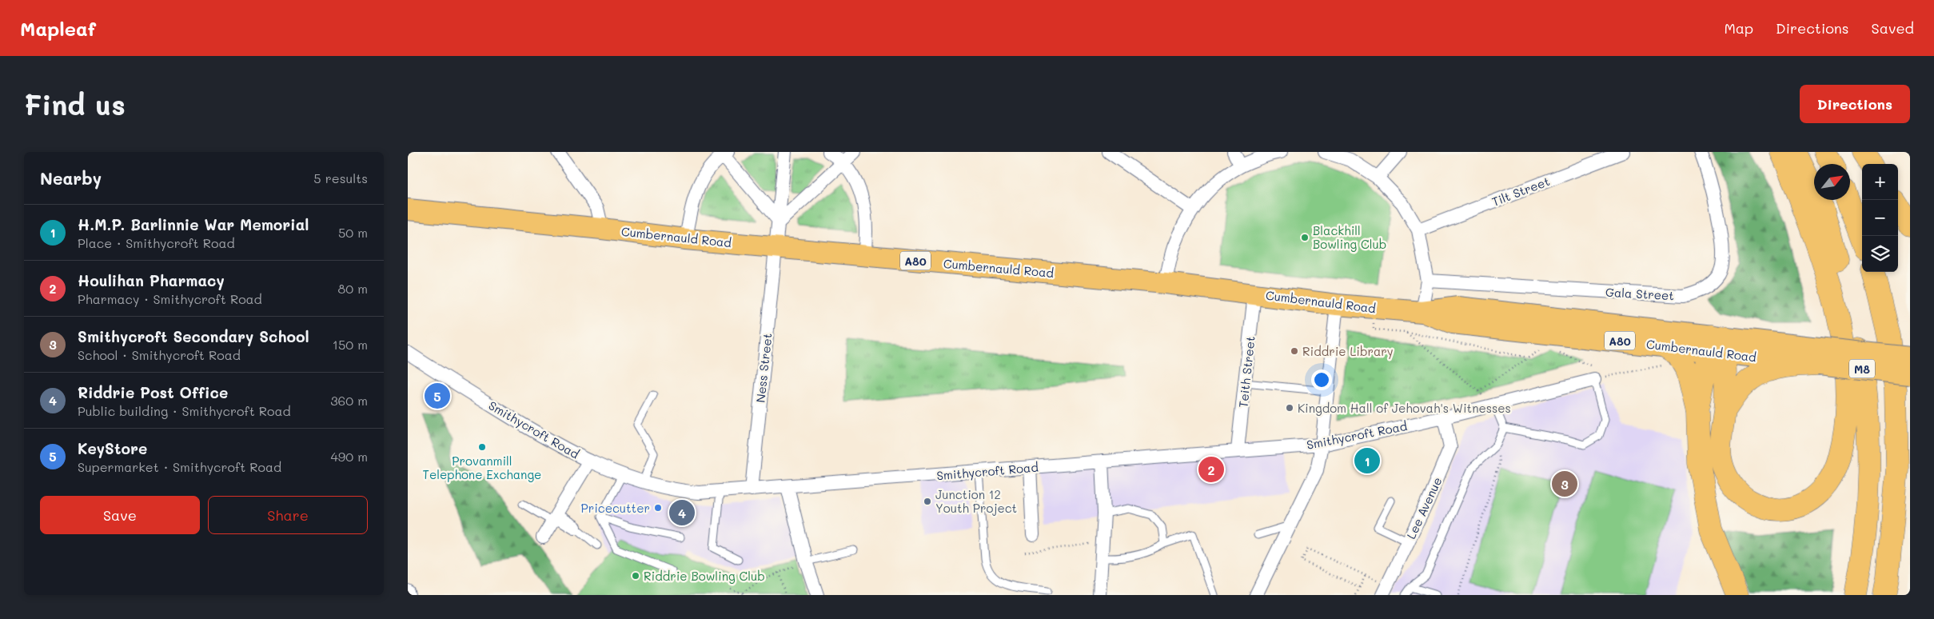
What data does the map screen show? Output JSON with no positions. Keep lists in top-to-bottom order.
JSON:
{
  "streets": {
    "highway": ["M8"],
    "main road": ["Cumbernauld Road", "A80"],
    "street": [
      "Tilt Street",
      "Gala Street",
      "Ness Street",
      "Teith Street",
      "Smithycroft Road",
      "Lee Avenue"
    ]
  },
  "crossings": [
    ["Cumbernauld Road", "Ness Street"],
    ["Cumbernauld Road", "Teith Street"],
    ["Ness Street", "Smithycroft Road"],
    ["Teith Street", "Smithycroft Road"],
    ["Smithycroft Road", "Lee Avenue"]
  ],
  "places": [
    "Blackhill Bowling Club",
    "Riddrie Library",
    "Kingdom Hall of Jehovah's Witnesses",
    "Provanmill Telephone Exchange",
    "Junction 12 Youth Project",
    "Pricecutter",
    "Riddrie Bowling Club"
  ],
  "north": "top right",
  "page": {
    "header": "Mapleaf",
    "nav": ["Map", "Directions", "Saved"],
    "buttons": [
      "Directions",
      ["Save", "Share"]
    ],
    "title": "Find us",
    "heading": ["Nearby", "5 results"],
    "map_buttons": ["+", "−"],
    "list": [
      {
        "mark": "1",
        "name": "H.M.P. Barlinnie War Memorial",
        "note": "Place · Smithycroft Road",
        "value": "50 m"
      },
      {
        "mark": "2",
        "name": "Houlihan Pharmacy",
        "note": "Pharmacy · Smithycroft Road",
        "value": "80 m"
      },
      {
        "mark": "3",
        "name": "Smithycroft Secondary School",
        "note": "School · Smithycroft Road",
        "value": "150 m"
      },
      {
        "mark": "4",
        "name": "Riddrie Post Office",
        "note": "Public building · Smithycroft Road",
        "value": "360 m"
      },
      {
        "mark": "5",
        "name": "KeyStore",
        "note": "Supermarket · Smithycroft Road",
        "value": "490 m"
      }
    ],
    "pins": [
      "5",
      "1",
      "2",
      "3",
      "4"
    ]
  }
}
